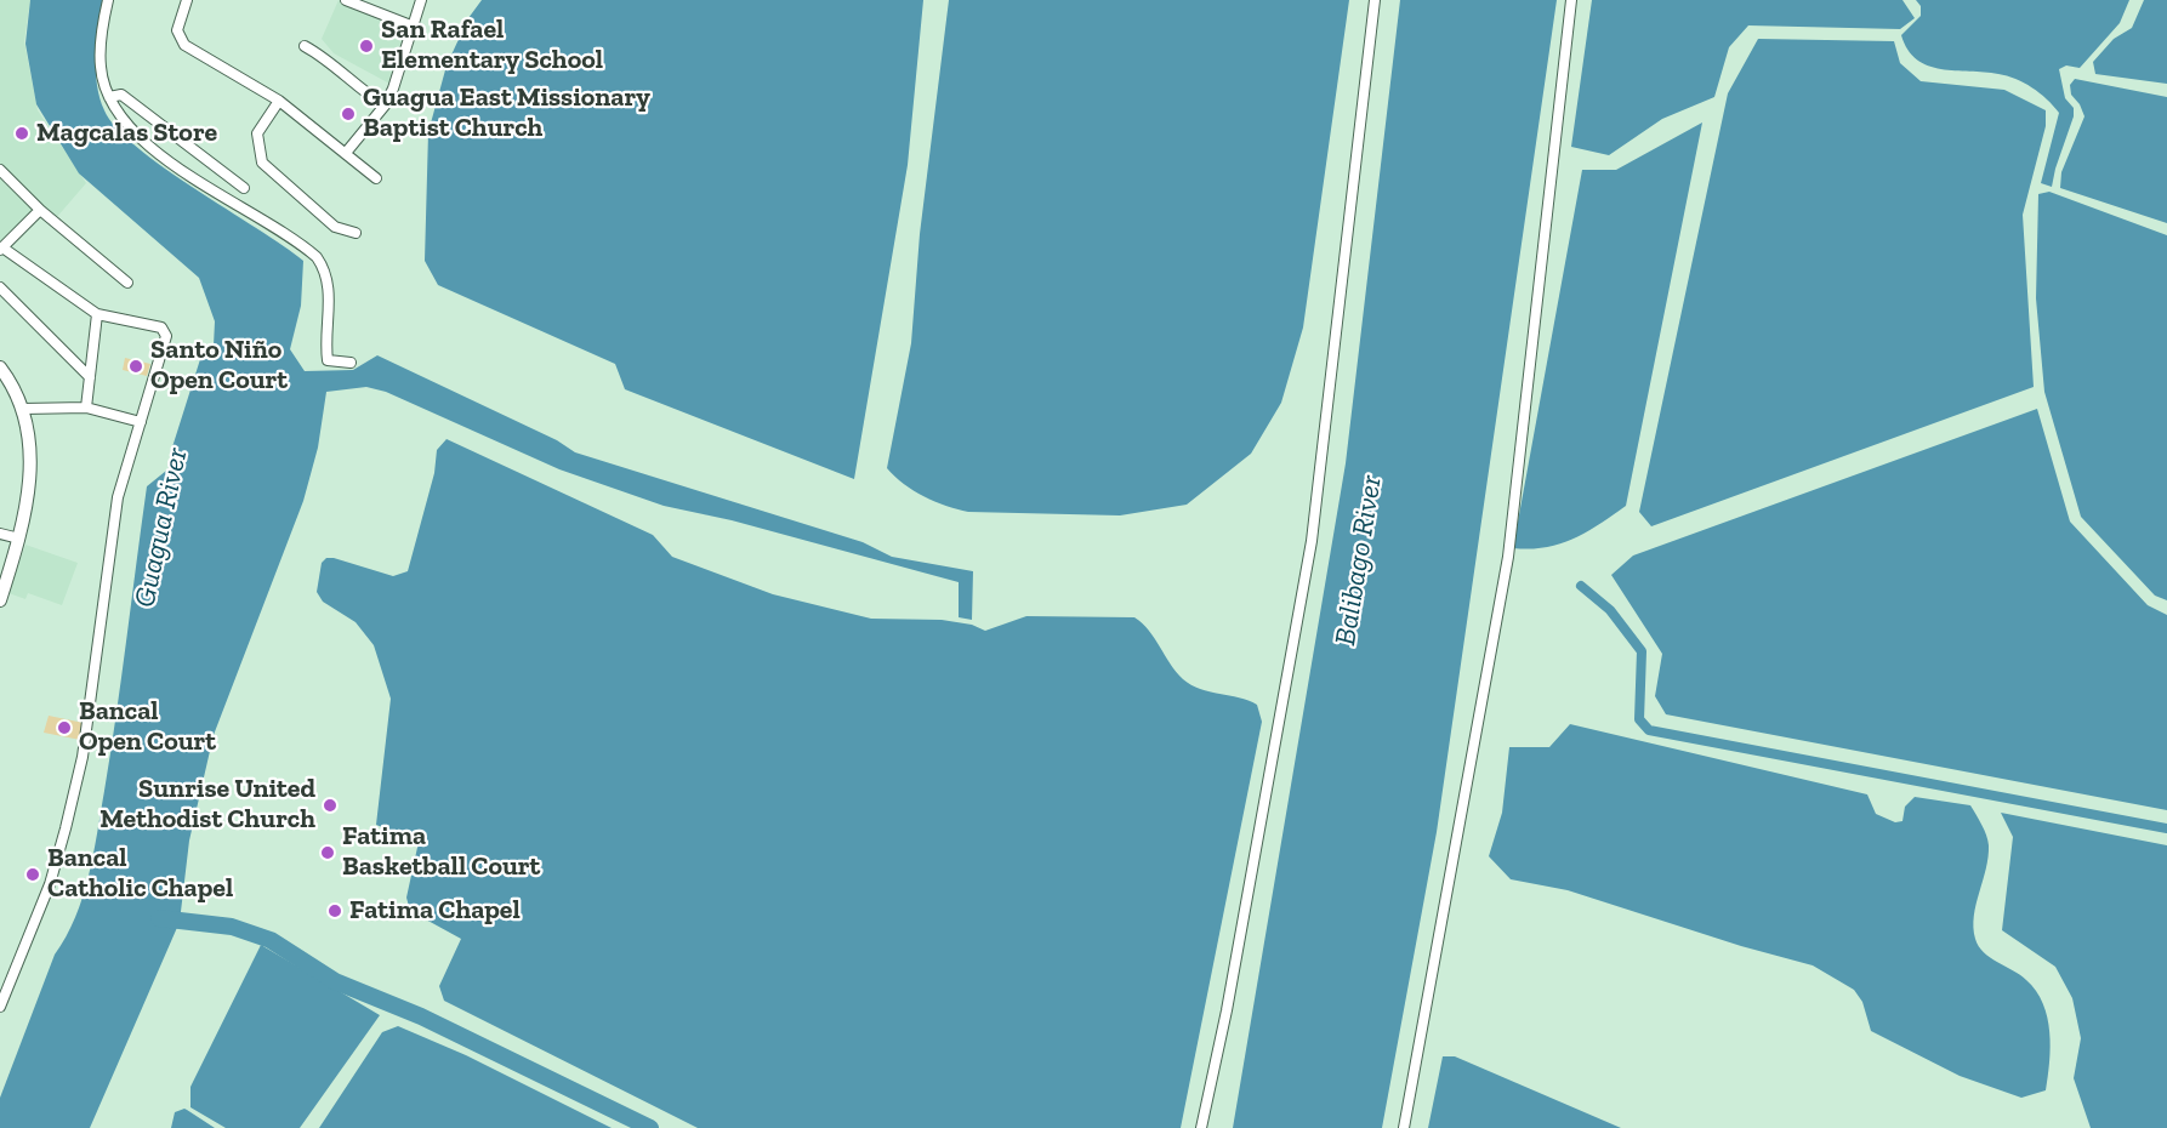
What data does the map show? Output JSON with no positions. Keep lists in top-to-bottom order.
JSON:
{
  "water": ["Guagua River", "Balibago River"],
  "places": [
    "San Rafael Elementary School",
    "Guagua East Missionary Baptist Church",
    "Magcalas Store",
    "Santo Niño Open Court",
    "Bancal Open Court",
    "Sunrise United Methodist Church",
    "Fatima Basketball Court",
    "Bancal Catholic Chapel",
    "Fatima Chapel"
  ]
}
